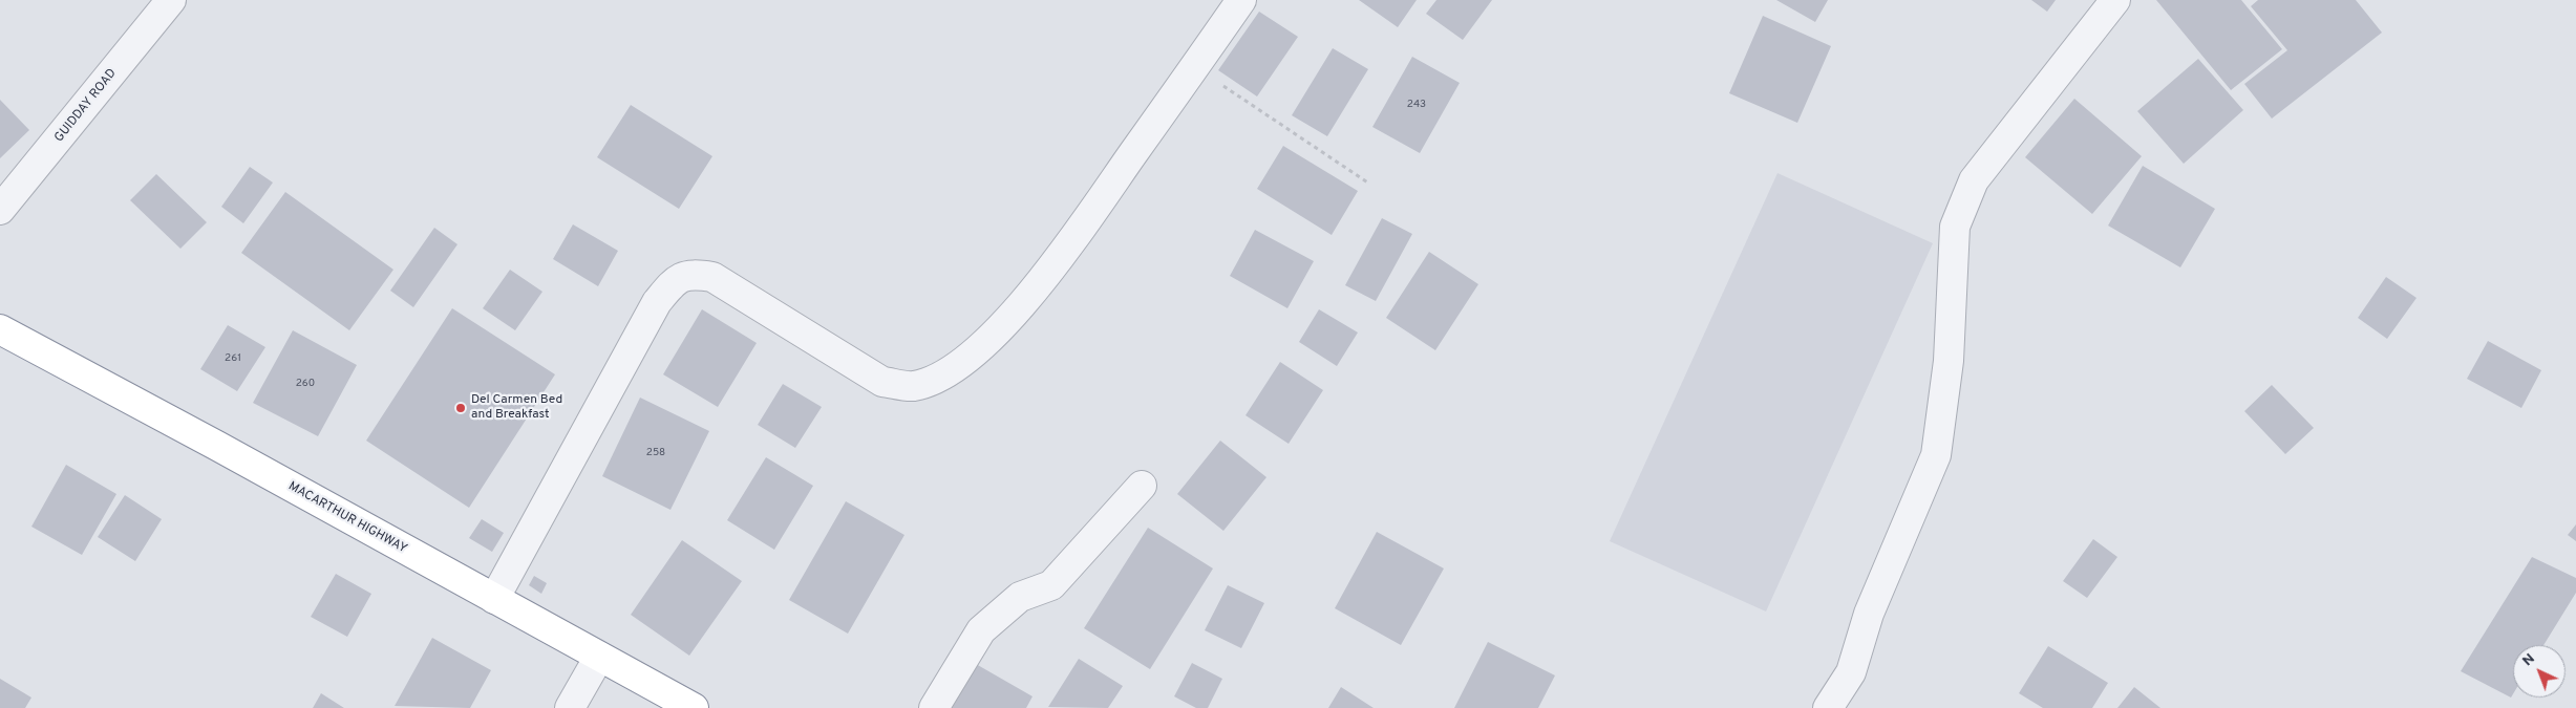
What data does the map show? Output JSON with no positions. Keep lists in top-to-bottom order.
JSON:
{
  "streets": {
    "highway": ["MACARTHUR HIGHWAY"],
    "street": ["GUIDDAY ROAD"]
  },
  "places": ["Del Carmen Bed and Breakfast"],
  "house_numbers": [
    "243",
    "261",
    "260",
    "258"
  ],
  "north": "top left"
}
